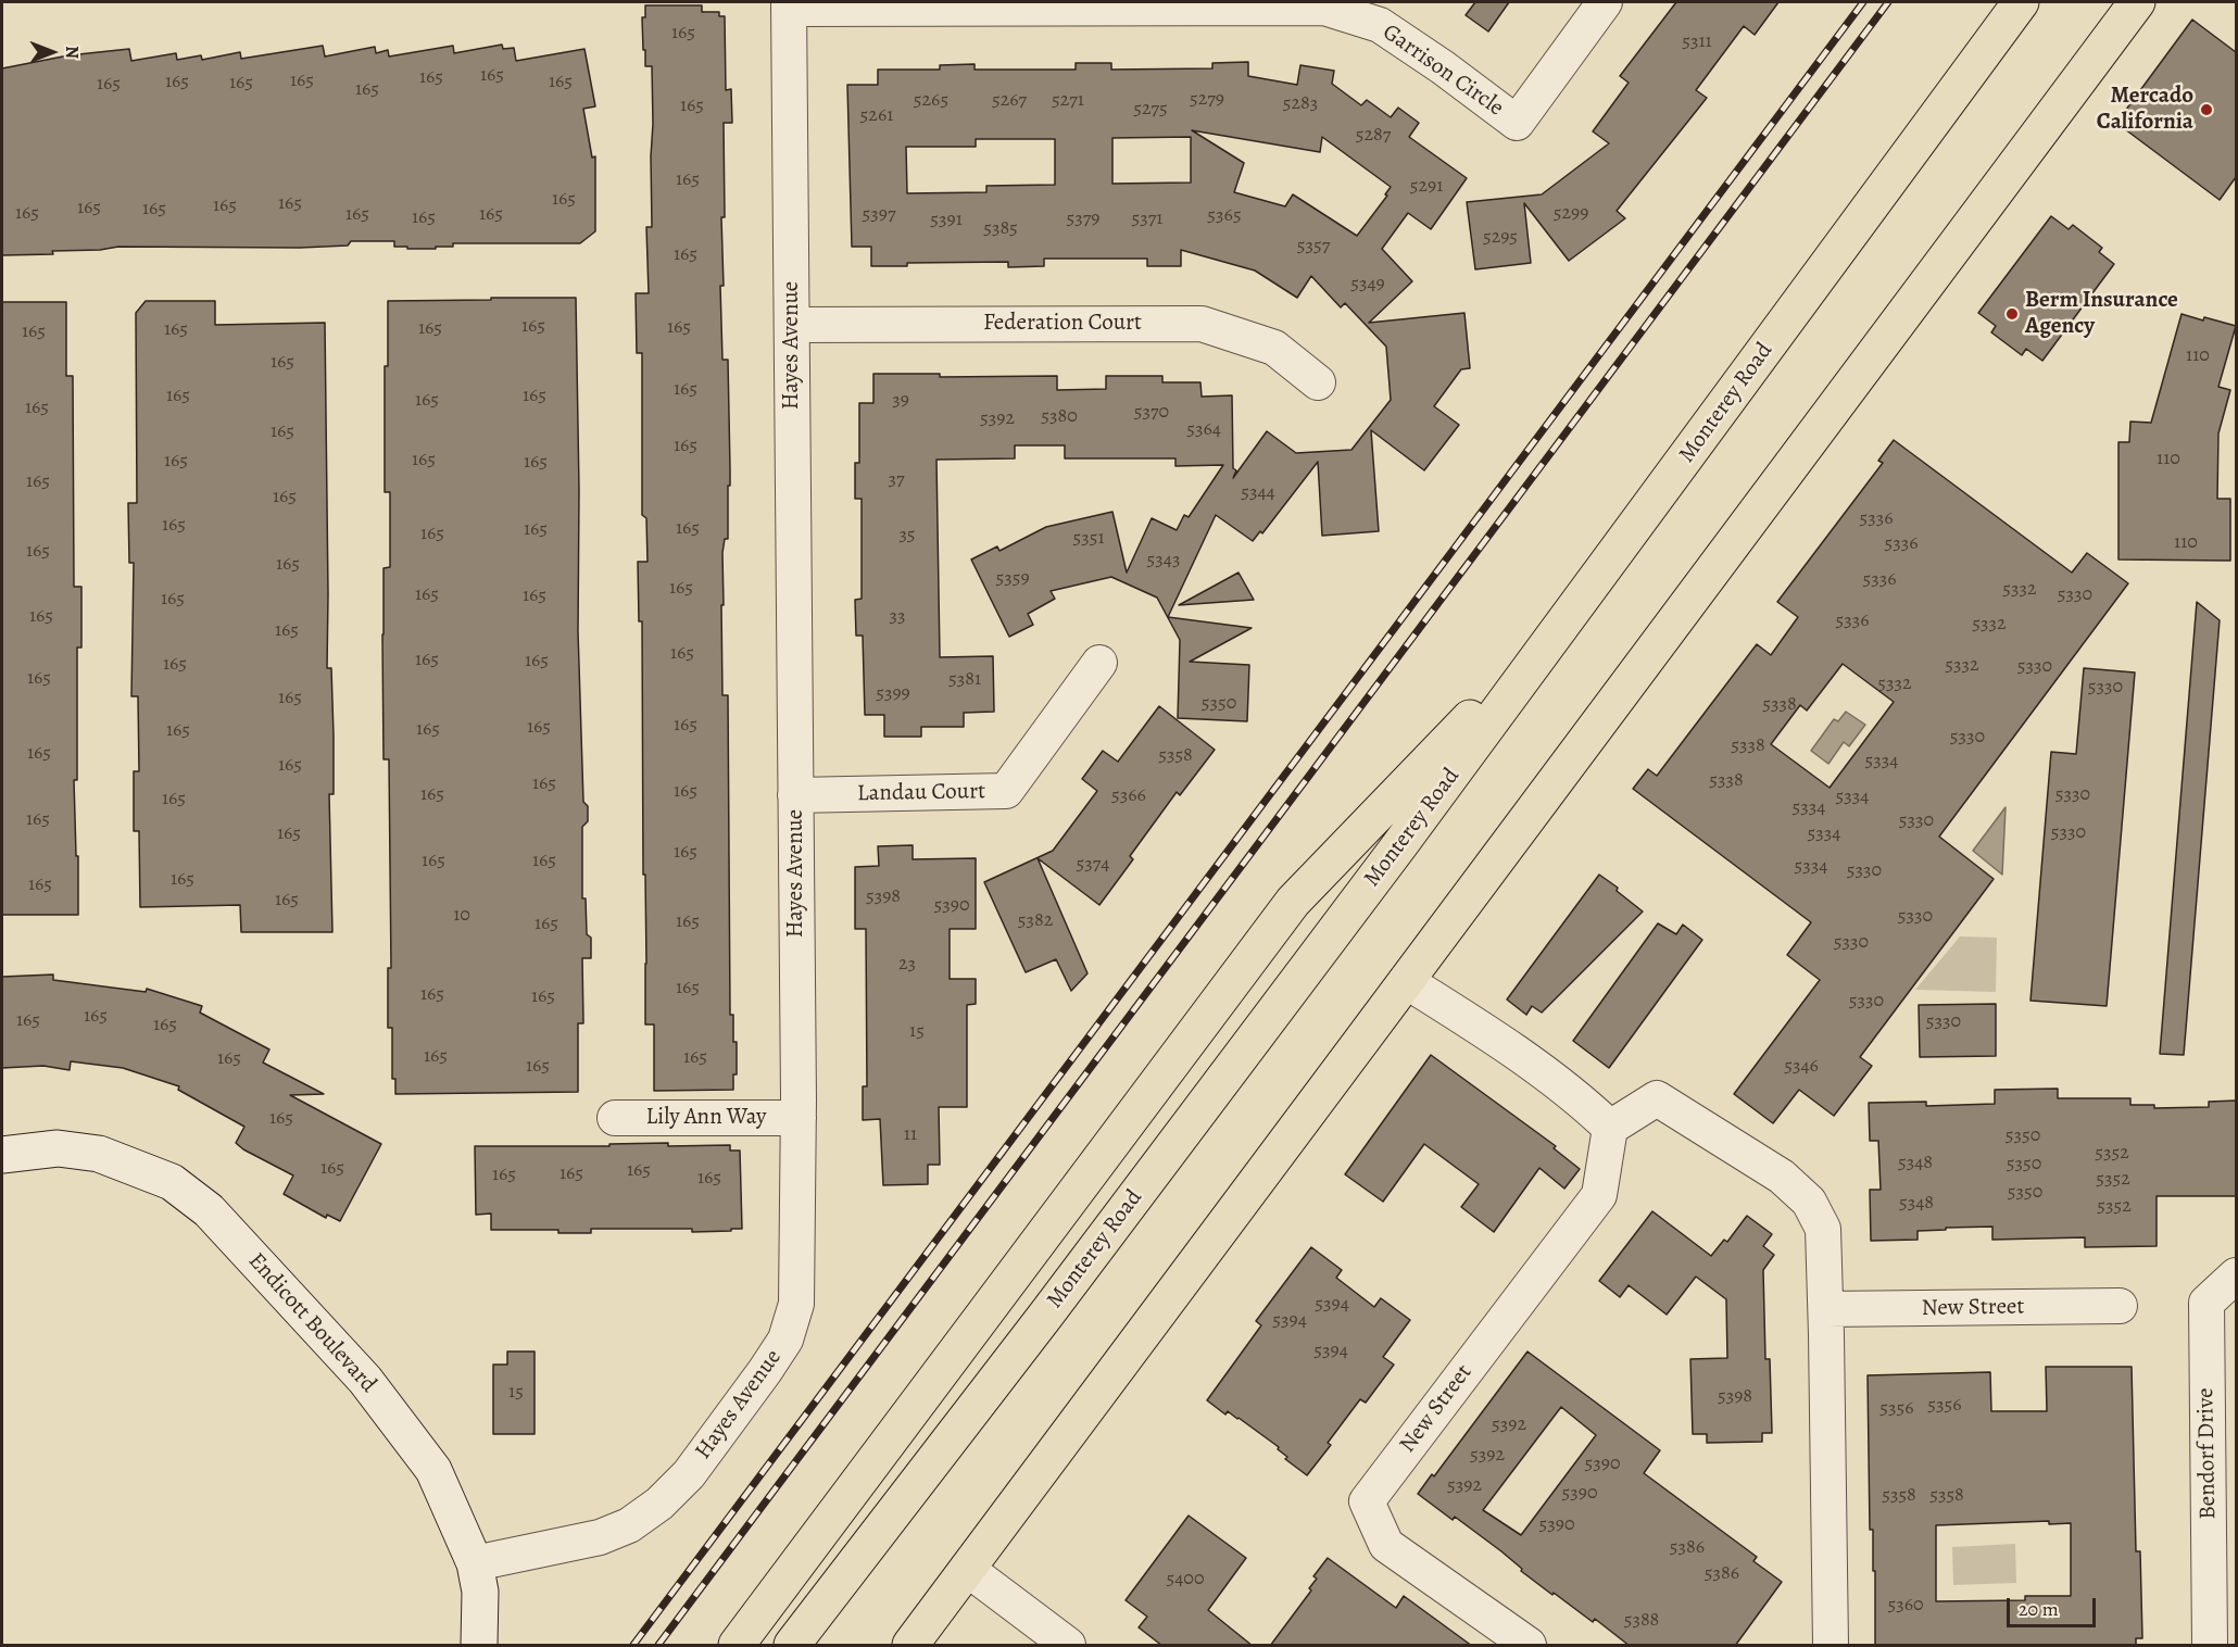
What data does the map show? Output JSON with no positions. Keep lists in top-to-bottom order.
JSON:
{
  "streets": {
    "main road": ["Monterey Road", "Endicott Boulevard"],
    "street": [
      "Garrison Circle",
      "Federation Court",
      "Hayes Avenue",
      "Landau Court",
      "Lily Ann Way",
      "New Street",
      "Bendorf Drive"
    ]
  },
  "crossings": [
    ["Garrison Circle", "Hayes Avenue"],
    ["Federation Court", "Hayes Avenue"],
    ["Hayes Avenue", "Landau Court"],
    ["Hayes Avenue", "Lily Ann Way"],
    ["Hayes Avenue", "Endicott Boulevard"]
  ],
  "places": ["Mercado California", "Berm Insurance Agency"],
  "house_numbers": [
    "165",
    "5311",
    "165",
    "165",
    "165",
    "165",
    "165",
    "165",
    "165",
    "165",
    "5279",
    "5265",
    "5267",
    "5271",
    "5283",
    "165",
    "5275",
    "5261",
    "5287",
    "165",
    "5291",
    "165",
    "165",
    "165",
    "165",
    "165",
    "165",
    "5299",
    "165",
    "165",
    "5397",
    "5365",
    "165",
    "5379",
    "5371",
    "5391",
    "5385",
    "5295",
    "5357",
    "165",
    "5349",
    "165",
    "165",
    "165",
    "165",
    "165",
    "110",
    "165",
    "165",
    "165",
    "165",
    "165",
    "39",
    "165",
    "5370",
    "5380",
    "5392",
    "5364",
    "165",
    "165",
    "110",
    "165",
    "165",
    "165",
    "37",
    "165",
    "5344",
    "165",
    "5336",
    "165",
    "165",
    "165",
    "165",
    "35",
    "5351",
    "110",
    "5336",
    "165",
    "5343",
    "165",
    "5359",
    "5336",
    "165",
    "5332",
    "165",
    "5330",
    "165",
    "165",
    "165",
    "33",
    "5336",
    "5332",
    "165",
    "165",
    "165",
    "165",
    "165",
    "5332",
    "5330",
    "165",
    "5381",
    "5332",
    "5330",
    "5399",
    "165",
    "5350",
    "5338",
    "165",
    "165",
    "165",
    "165",
    "5330",
    "5338",
    "165",
    "5358",
    "5334",
    "165",
    "5338",
    "165",
    "165",
    "165",
    "5330",
    "5366",
    "5334",
    "165",
    "5334",
    "165",
    "5330",
    "5330",
    "165",
    "5334",
    "165",
    "165",
    "165",
    "5374",
    "5334",
    "5330",
    "165",
    "165",
    "5398",
    "165",
    "5390",
    "10",
    "5330",
    "5382",
    "165",
    "165",
    "5330",
    "23",
    "165",
    "165",
    "165",
    "5330",
    "165",
    "165",
    "5330",
    "165",
    "15",
    "165",
    "165",
    "165",
    "165",
    "5346",
    "165",
    "11",
    "5350",
    "5352",
    "5348",
    "5350",
    "165",
    "165",
    "165",
    "165",
    "165",
    "5352",
    "5350",
    "5348",
    "5352",
    "5394",
    "5394",
    "5394",
    "15",
    "5398",
    "5356",
    "5356",
    "5392",
    "5392",
    "5390",
    "5392",
    "5390",
    "5358",
    "5358",
    "5390",
    "5386",
    "5386",
    "5400",
    "5360",
    "5388"
  ],
  "scale_bar": "20 m",
  "north": "right"
}
